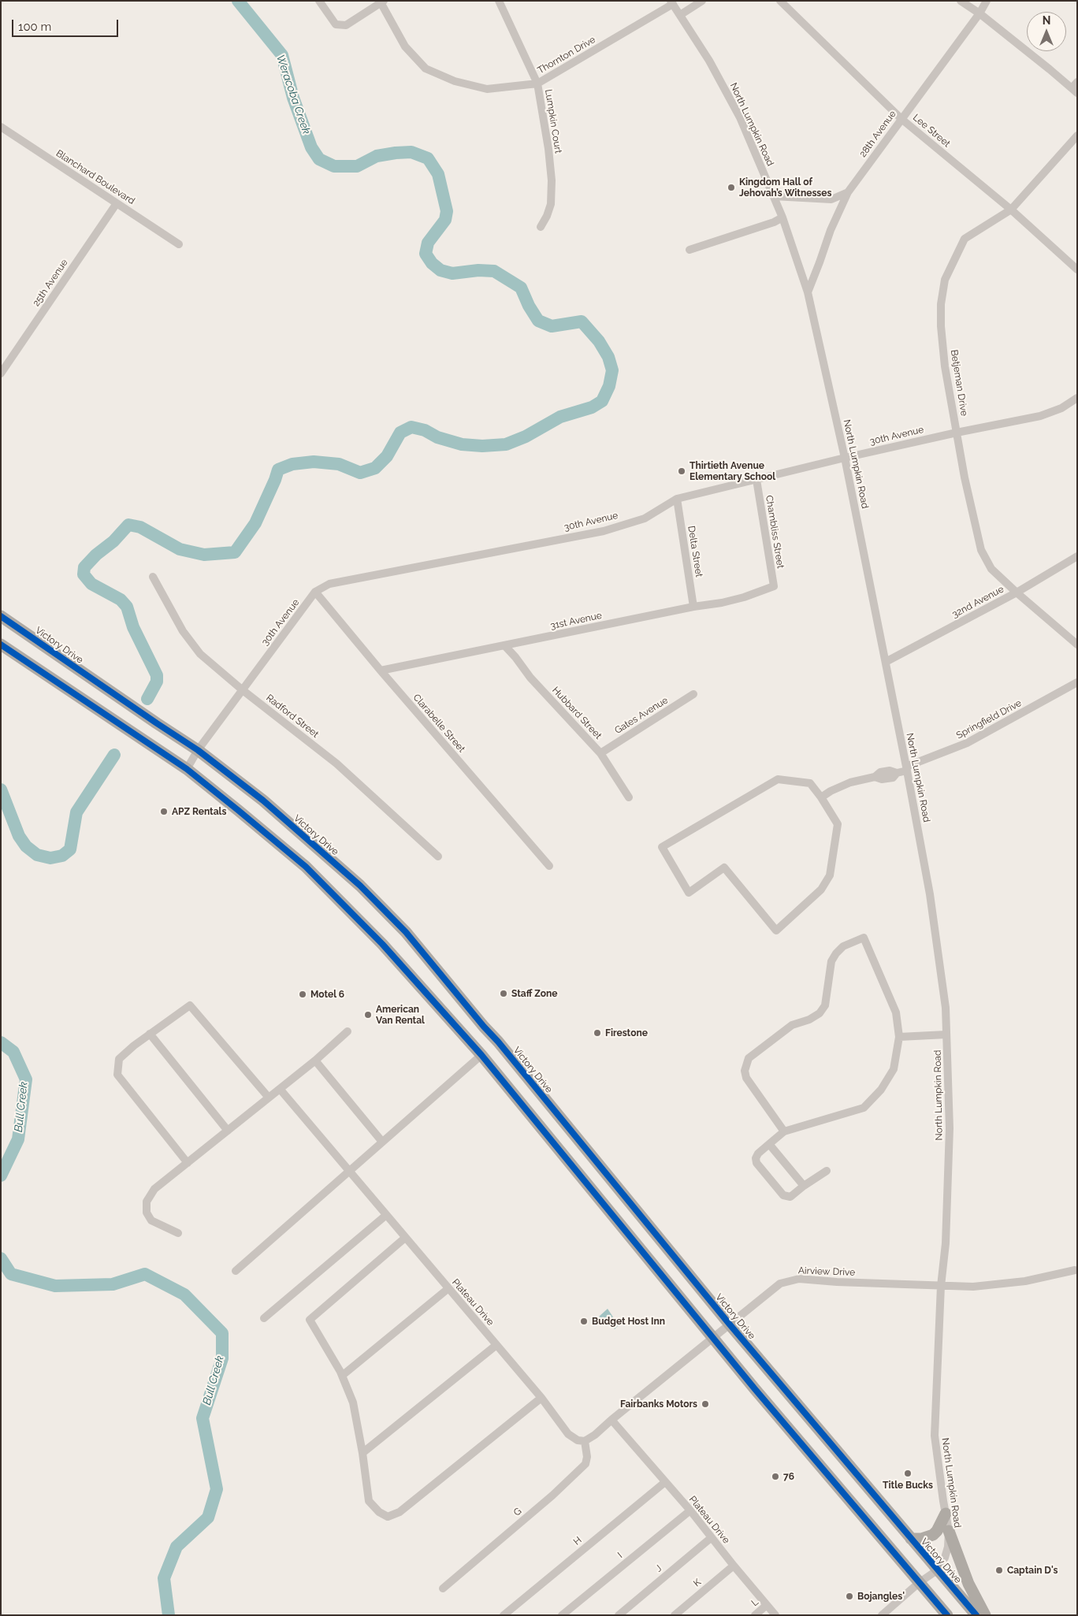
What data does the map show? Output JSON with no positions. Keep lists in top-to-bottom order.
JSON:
{
  "streets": {
    "highway": ["Victory Drive"],
    "street": [
      "Thornton Drive",
      "Lumpkin Court",
      "North Lumpkin Road",
      "Lee Street",
      "28th Avenue",
      "Blanchard Boulevard",
      "25th Avenue",
      "Betjeman Drive",
      "30th Avenue",
      "Chambliss Street",
      "Delta Street",
      "32nd Avenue",
      "31st Avenue",
      "Hubbard Street",
      "Gates Avenue",
      "Radford Street",
      "Springfield Drive",
      "Clarabelle Street",
      "Airview Drive",
      "Plateau Drive",
      "G",
      "H",
      "I",
      "J",
      "K",
      "L"
    ]
  },
  "crossings": [
    ["Thornton Drive", "Lumpkin Court"],
    ["Thornton Drive", "North Lumpkin Road"],
    ["North Lumpkin Road", "28th Avenue"],
    ["North Lumpkin Road", "30th Avenue"],
    ["North Lumpkin Road", "32nd Avenue"],
    ["North Lumpkin Road", "Victory Drive"],
    ["North Lumpkin Road", "Springfield Drive"],
    ["North Lumpkin Road", "Airview Drive"],
    ["Lee Street", "28th Avenue"],
    ["Lee Street", "Betjeman Drive"],
    ["Blanchard Boulevard", "25th Avenue"],
    ["Betjeman Drive", "30th Avenue"],
    ["Betjeman Drive", "32nd Avenue"],
    ["30th Avenue", "Chambliss Street"],
    ["30th Avenue", "Delta Street"],
    ["30th Avenue", "Victory Drive"],
    ["30th Avenue", "Radford Street"],
    ["30th Avenue", "Clarabelle Street"],
    ["Chambliss Street", "31st Avenue"],
    ["Delta Street", "31st Avenue"],
    ["31st Avenue", "Hubbard Street"],
    ["31st Avenue", "Clarabelle Street"],
    ["Victory Drive", "Airview Drive"],
    ["Hubbard Street", "Gates Avenue"],
    ["Airview Drive", "Plateau Drive"],
    ["Airview Drive", "G"],
    ["Plateau Drive", "G"],
    ["Plateau Drive", "H"],
    ["Plateau Drive", "I"],
    ["Plateau Drive", "J"],
    ["Plateau Drive", "K"],
    ["Plateau Drive", "L"]
  ],
  "water": ["Weracoba Creek", "Bull Creek"],
  "places": [
    "Kingdom Hall of Jehovah’s Witnesses",
    "Thirtieth Avenue Elementary School",
    "APZ Rentals",
    "Staff Zone",
    "Motel 6",
    "American Van Rental",
    "Firestone",
    "Budget Host Inn",
    "Fairbanks Motors",
    "Title Bucks",
    "76",
    "Captain D's",
    "Bojangles'"
  ],
  "scale_bar": "100 m",
  "north": "top"
}
